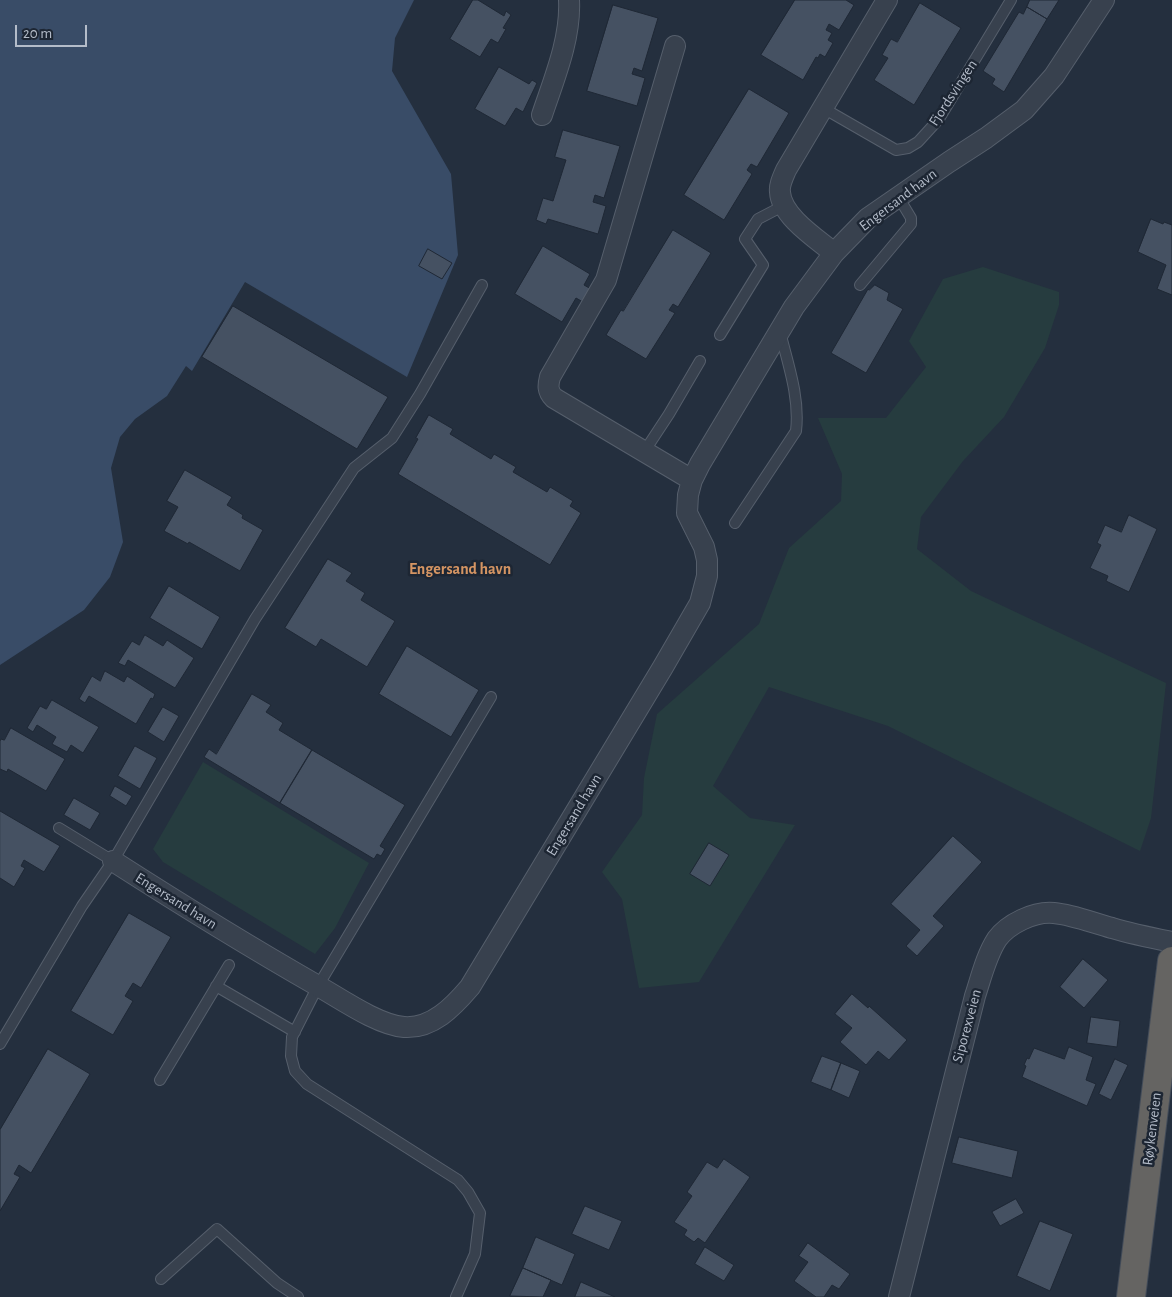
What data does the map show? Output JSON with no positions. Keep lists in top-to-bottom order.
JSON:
{
  "streets": {
    "highway": ["Røykenveien"],
    "street": ["Engersand havn", "Siporexveien"],
    "lane": ["Fjordsvingen"]
  },
  "districts": ["Engersand havn"],
  "scale_bar": "20 m"
}
